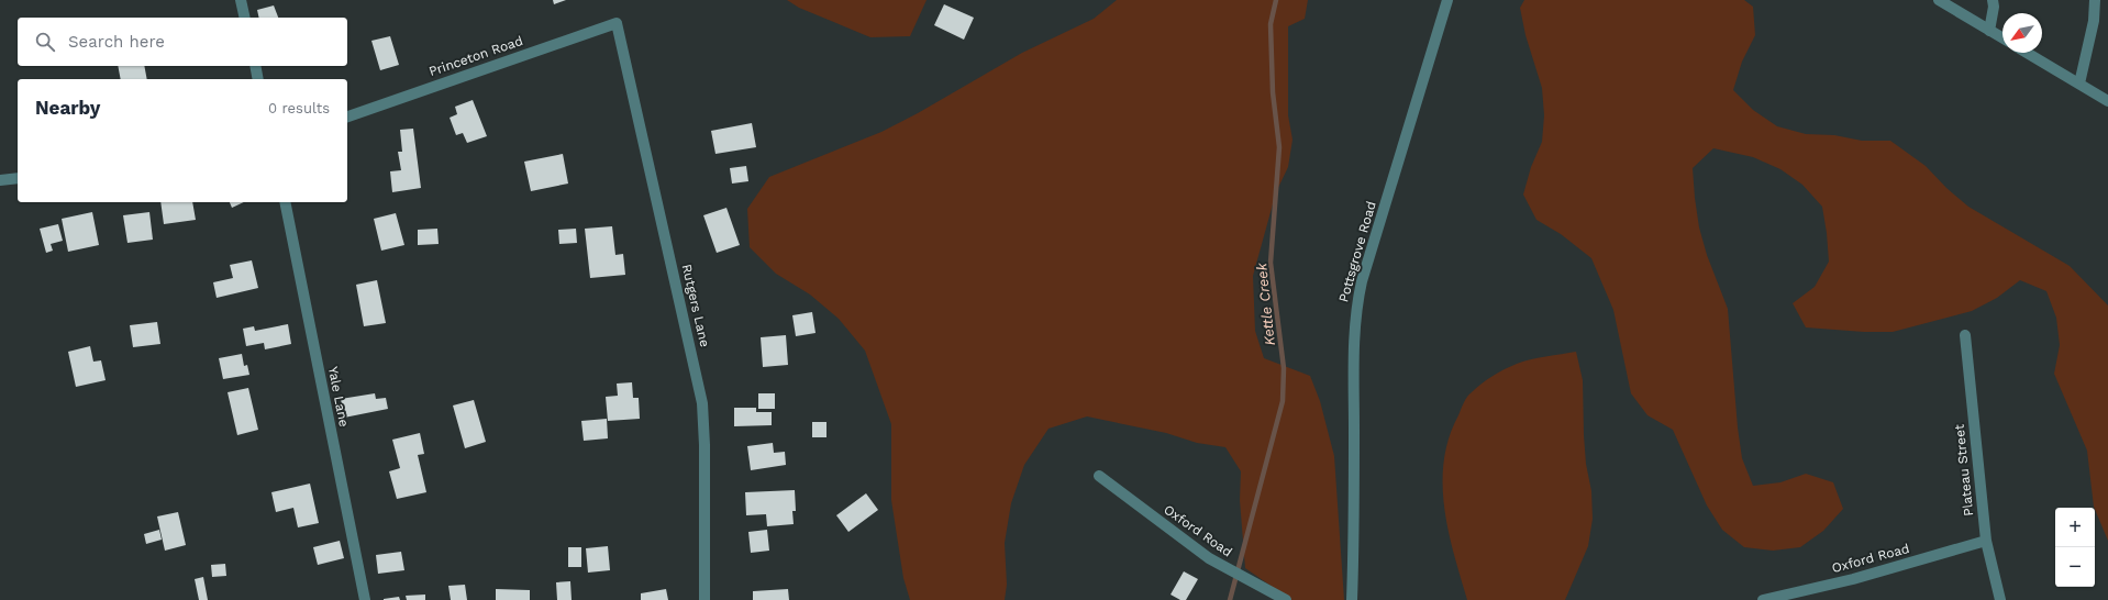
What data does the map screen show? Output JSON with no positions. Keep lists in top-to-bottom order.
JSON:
{
  "streets": {
    "street": [
      "Princeton Road",
      "Pottsgrove Road",
      "Rutgers Lane",
      "Yale Lane",
      "Plateau Street",
      "Oxford Road"
    ]
  },
  "crossings": [
    ["Princeton Road", "Rutgers Lane"],
    ["Plateau Street", "Oxford Road"]
  ],
  "water": ["Kettle Creek"],
  "north": "bottom left",
  "page": {
    "search": "Search here",
    "heading": ["Nearby", "0 results"],
    "map_buttons": ["+", "−"]
  }
}
